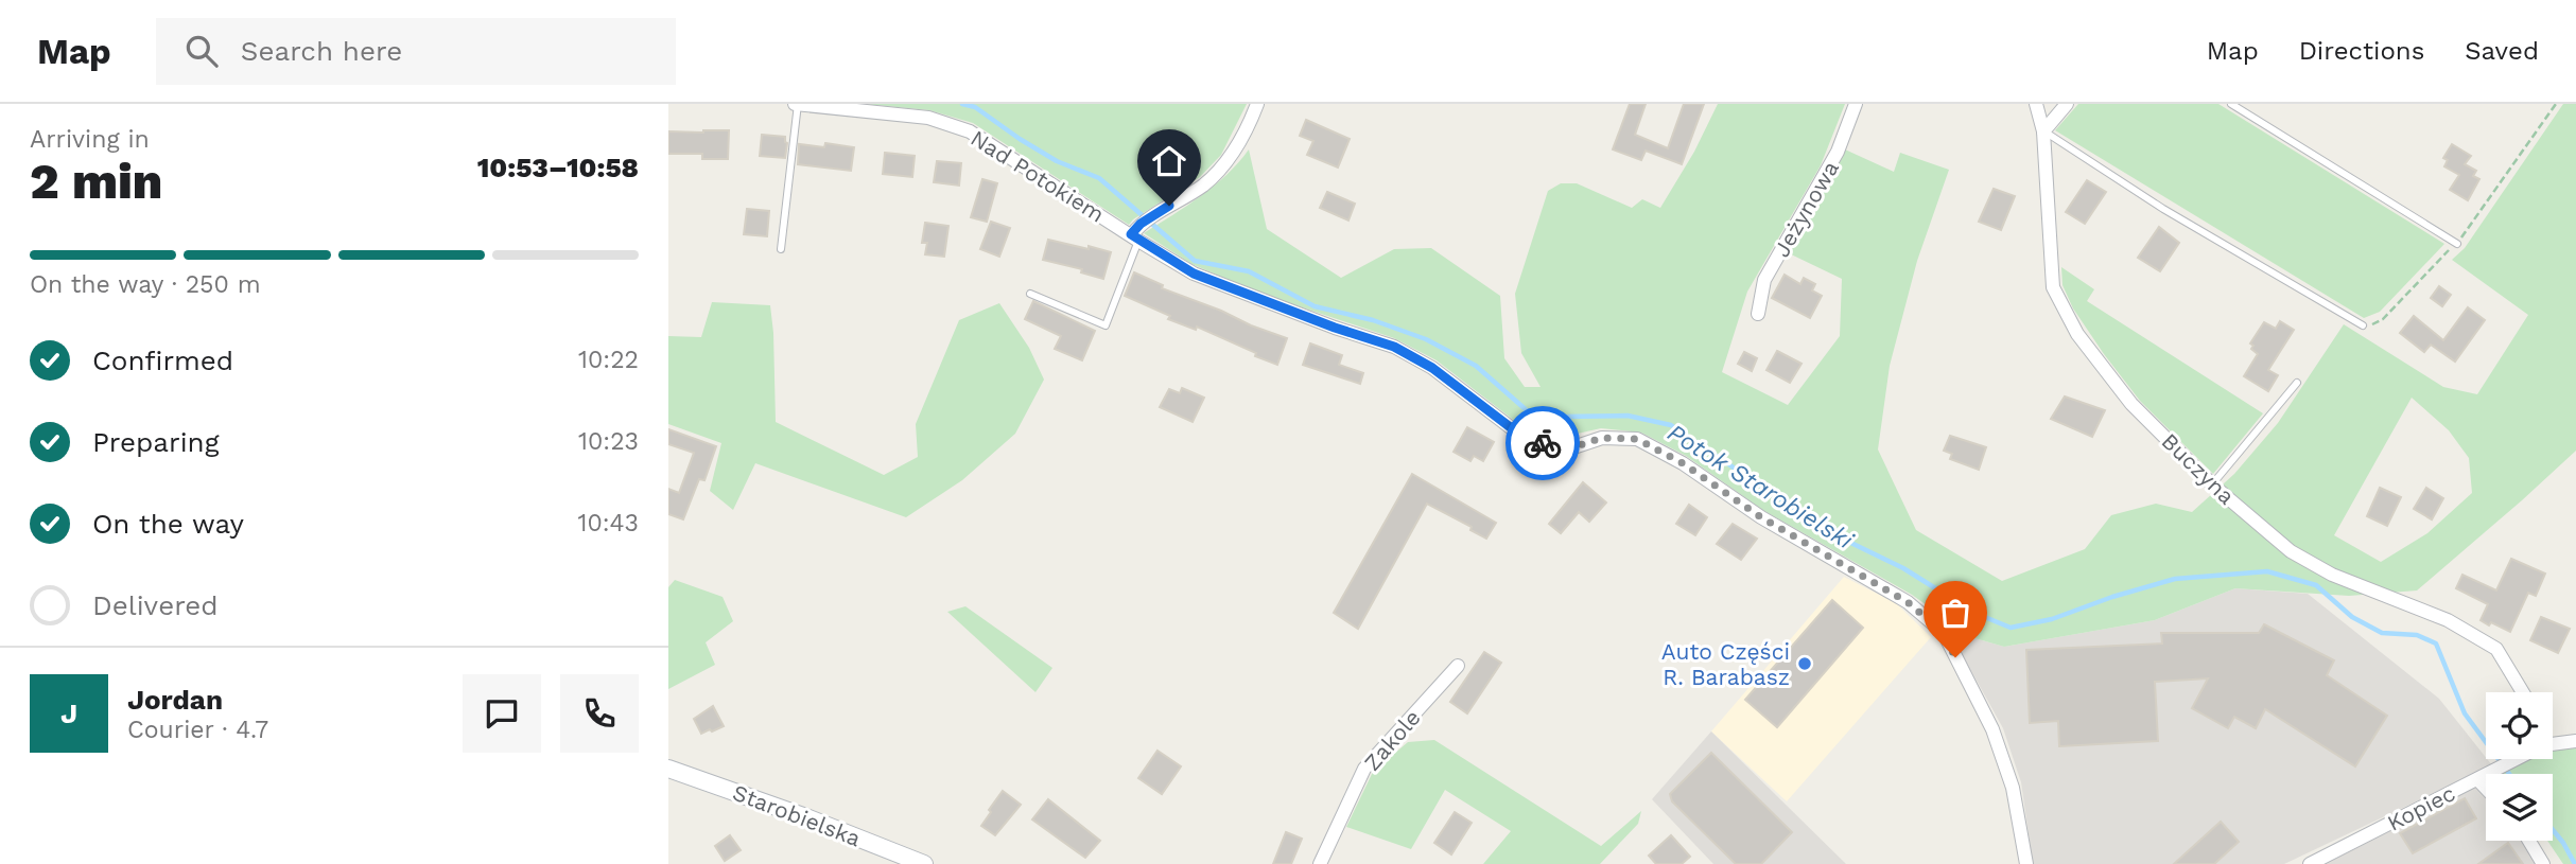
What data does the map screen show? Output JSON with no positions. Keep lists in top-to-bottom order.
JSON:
{
  "streets": {
    "street": [
      "Nad Potokiem",
      "Jeżynowa",
      "Buczyna",
      "Zakole",
      "Kopiec",
      "Starobielska"
    ]
  },
  "water": ["Potok Starobielski"],
  "places": ["Auto Części R. Barabasz"],
  "page": {
    "header": "Map",
    "search": "Search here",
    "nav": ["Map", "Directions", "Saved"],
    "heading": ["2 min", "Arriving in", "10:53–10:58"],
    "panel": ["Jordan", "Courier · 4.7"],
    "bar": "On the way · 250 m",
    "list": [
      ["Confirmed", "10:22"],
      ["Preparing", "10:23"],
      ["On the way", "10:43"],
      "Delivered"
    ],
    "round": "J"
  }
}
